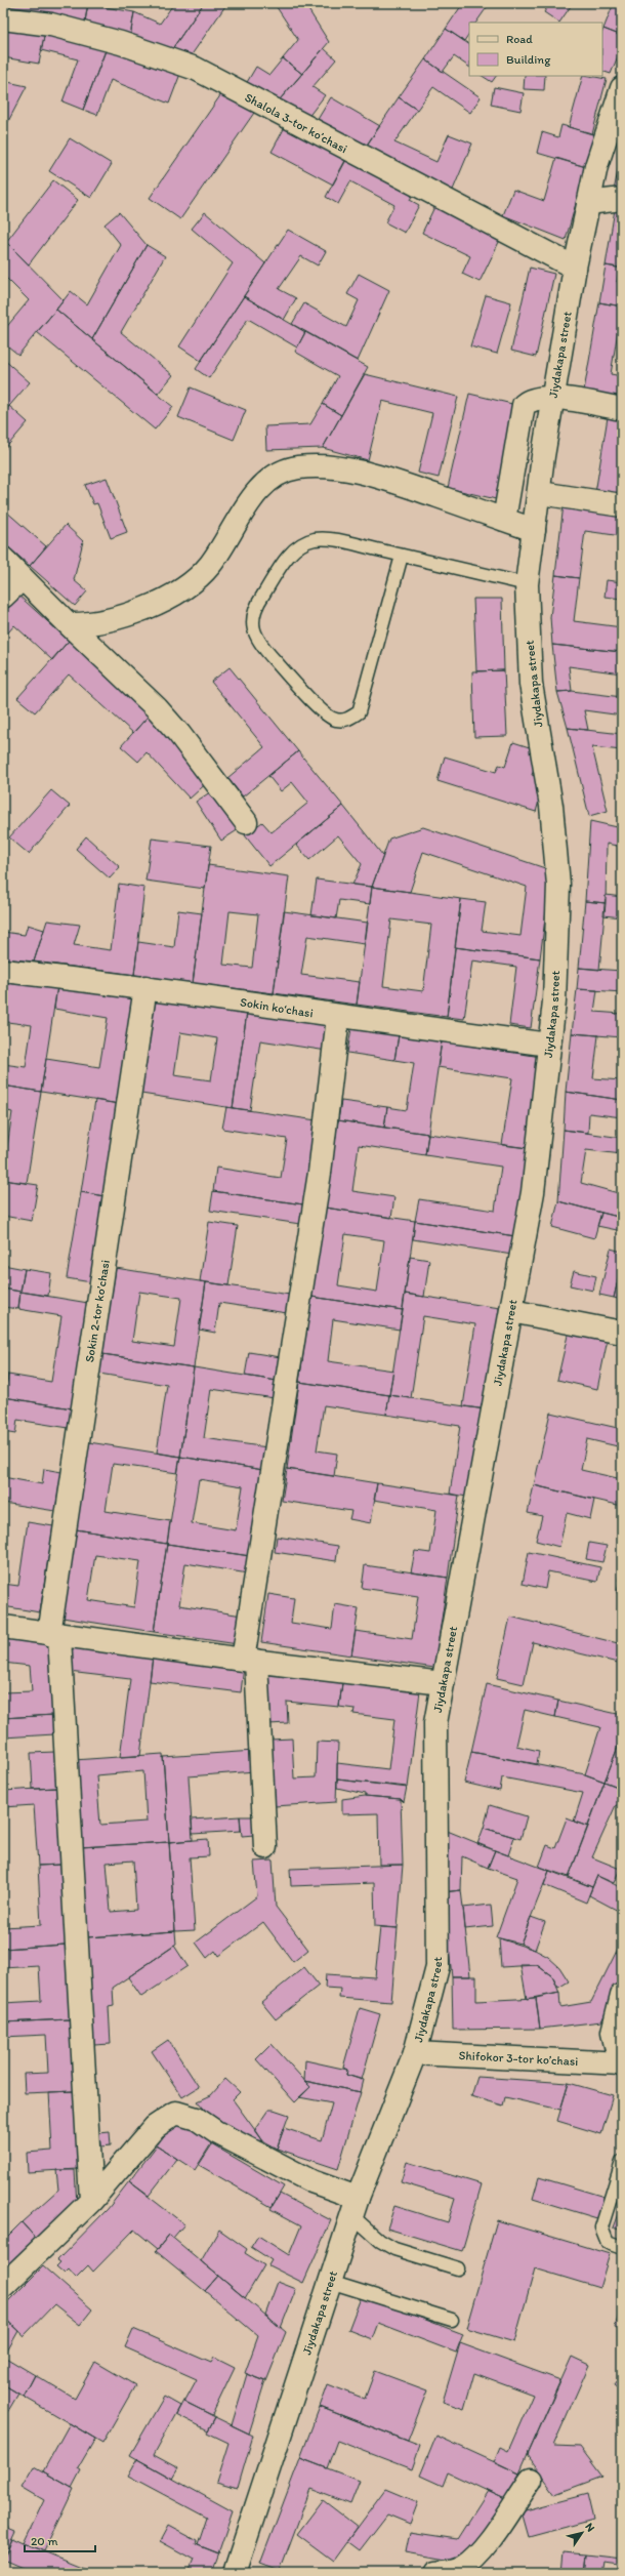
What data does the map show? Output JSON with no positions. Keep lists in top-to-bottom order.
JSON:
{
  "streets": {
    "street": [
      "Shalola 3-tor koʼchasi",
      "Jiydakapa street",
      "Sokin koʻchasi",
      "Sokin 2-tor koʼchasi",
      "Shifokor 3-tor koʼchasi"
    ]
  },
  "crossings": [
    ["Shalola 3-tor koʼchasi", "Jiydakapa street"],
    ["Jiydakapa street", "Sokin koʻchasi"],
    ["Jiydakapa street", "Shifokor 3-tor koʼchasi"],
    ["Sokin koʻchasi", "Sokin 2-tor koʼchasi"]
  ],
  "legend": ["Road", "Building"],
  "scale_bar": "20 m",
  "north": "top right"
}
